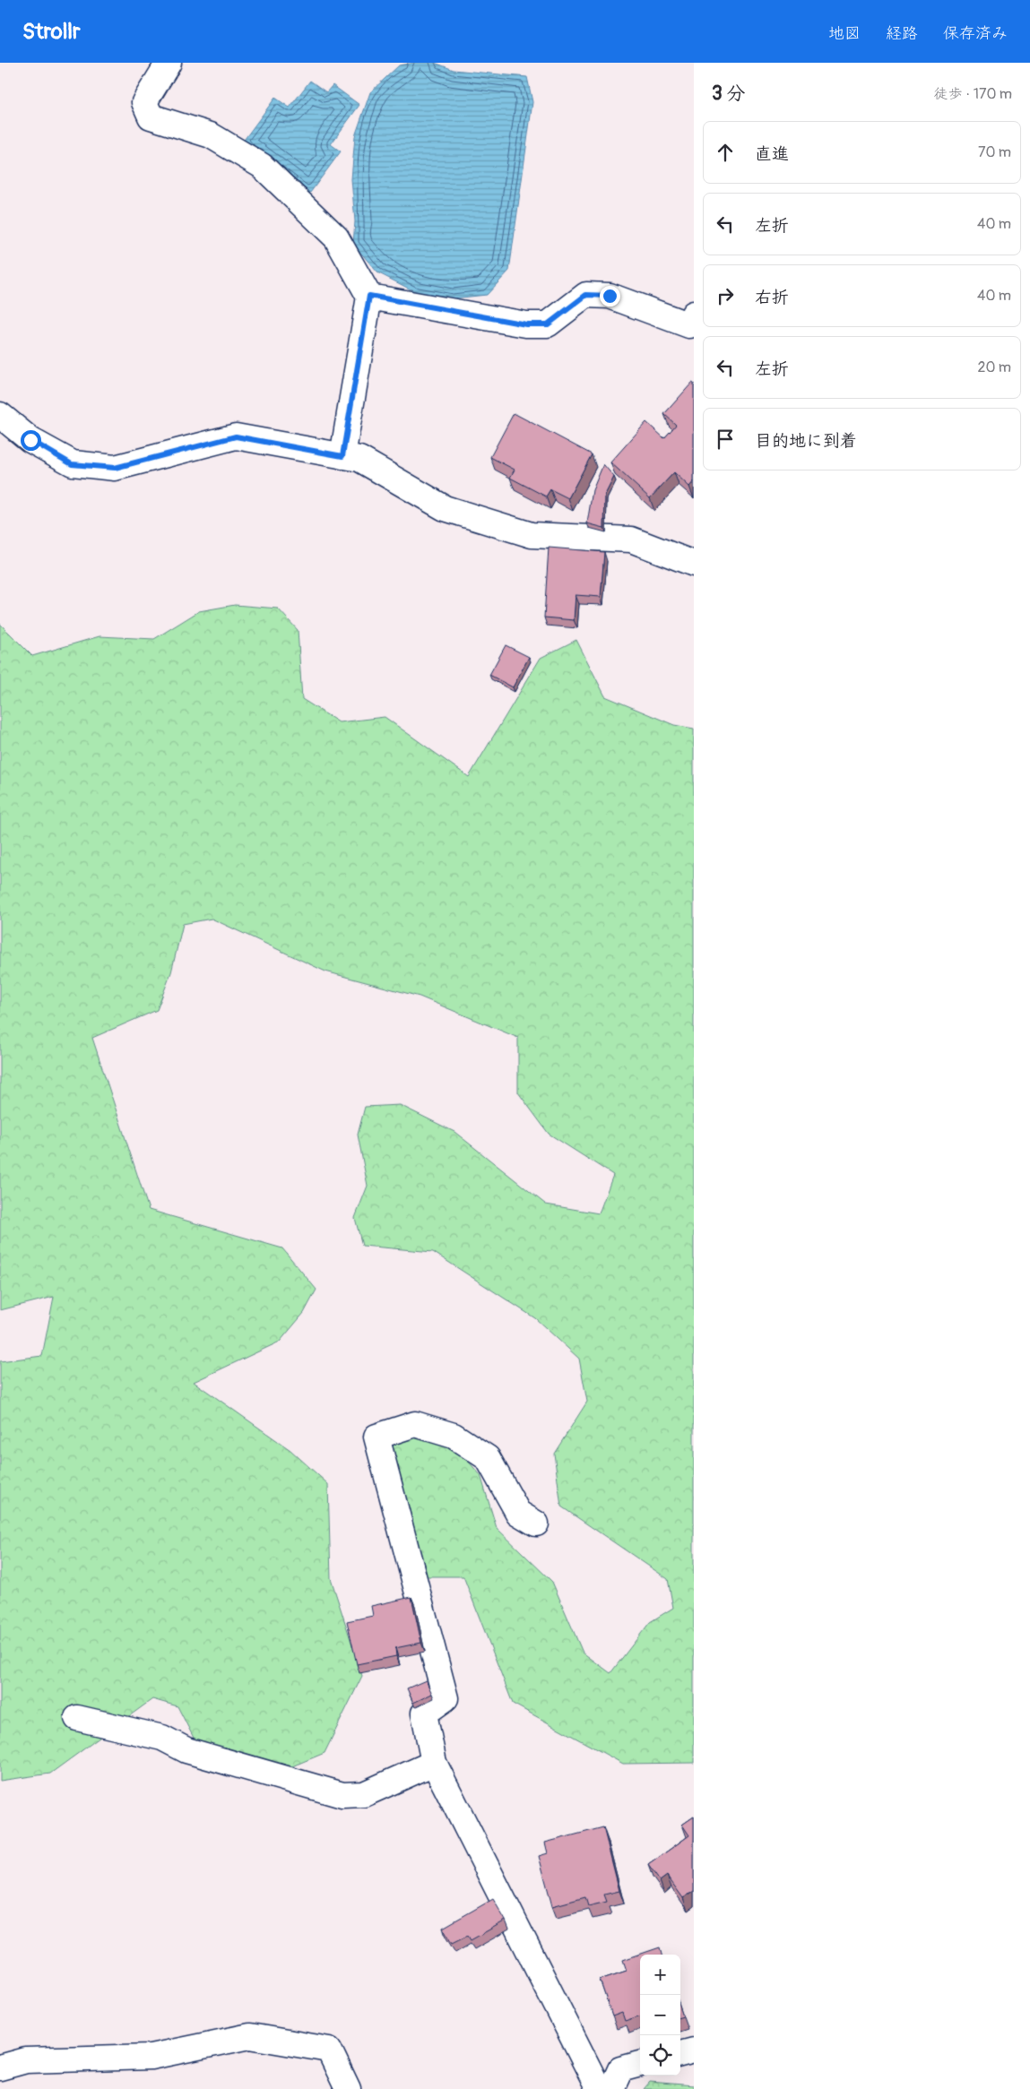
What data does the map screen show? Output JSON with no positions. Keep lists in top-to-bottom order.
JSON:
{
  "page": {
    "header": "Strollr",
    "nav": ["地図", "経路", "保存済み"],
    "heading": ["3 分", "徒歩 · 170 m"],
    "list": [
      ["直進", "70 m"],
      ["左折", "40 m"],
      ["右折", "40 m"],
      ["左折", "20 m"],
      "目的地に到着"
    ],
    "map_buttons": ["+", "−"]
  }
}
